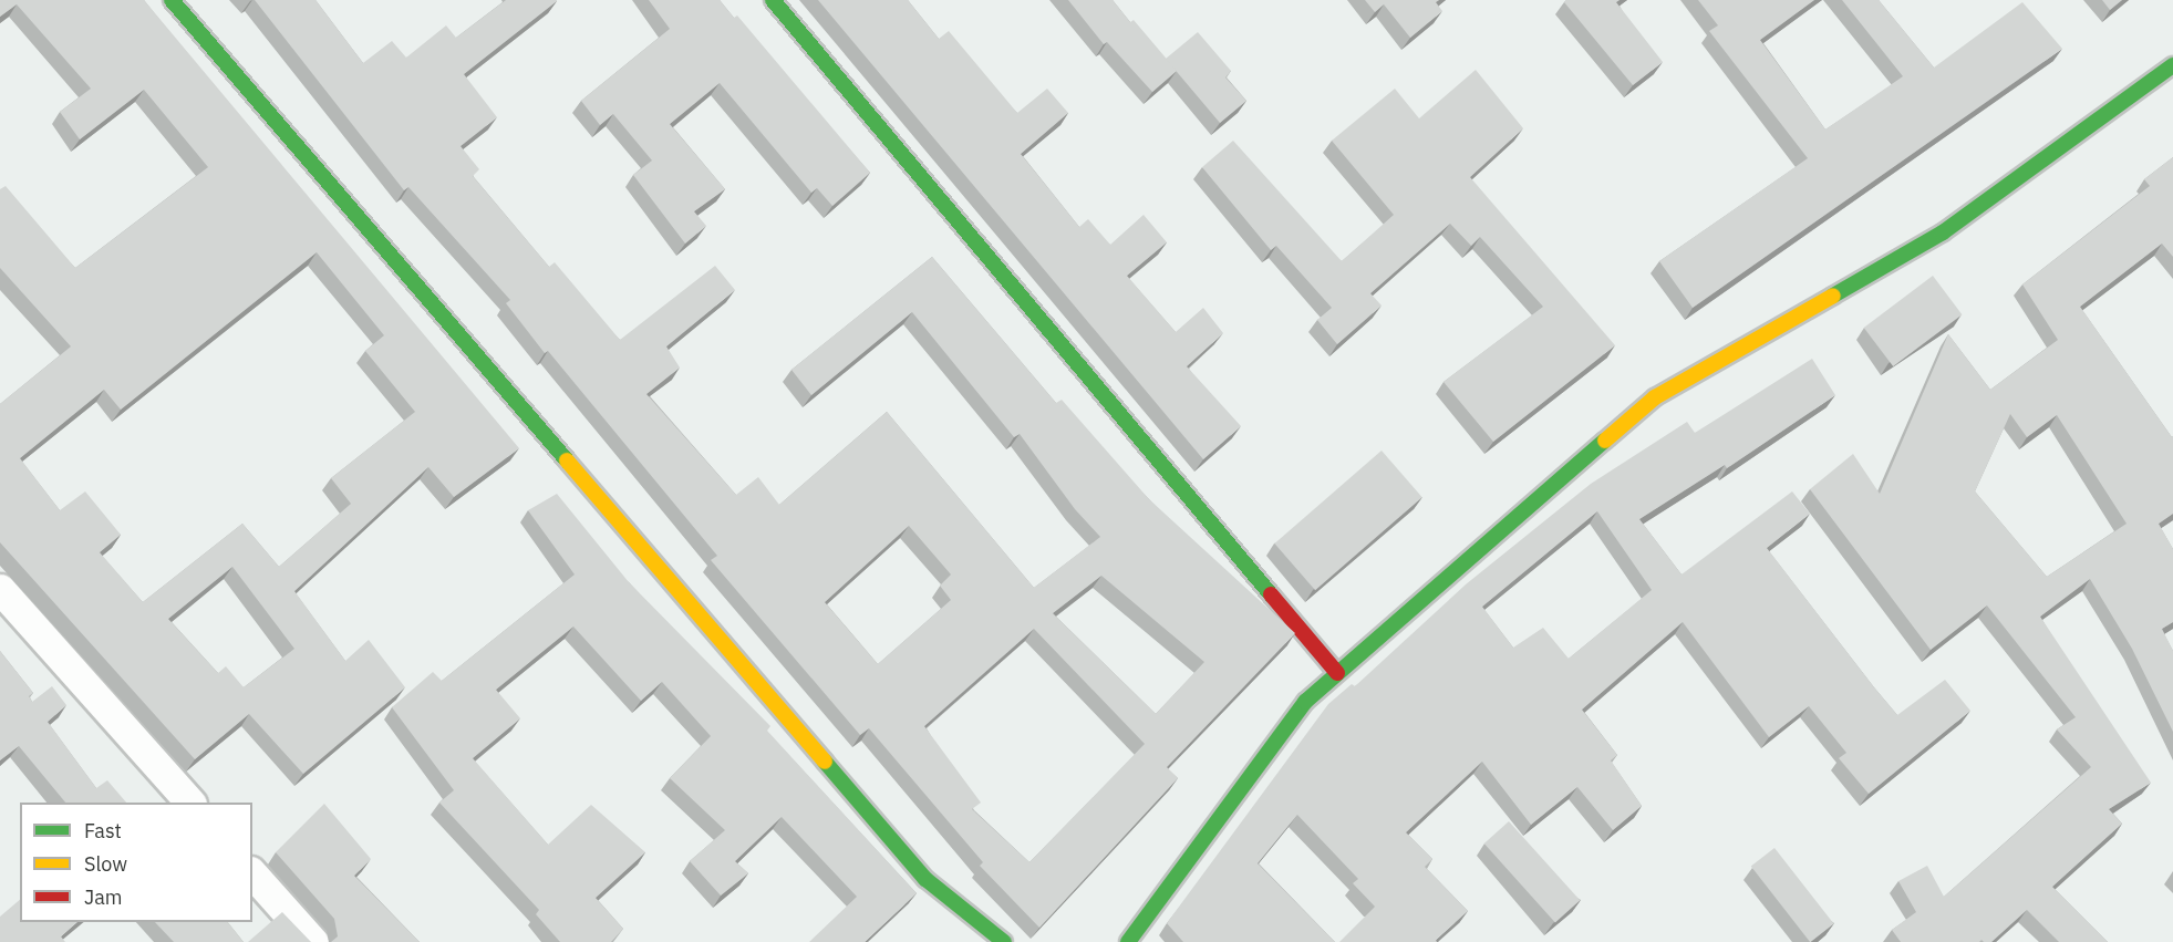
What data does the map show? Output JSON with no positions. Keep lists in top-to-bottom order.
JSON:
{
  "legend": ["Fast", "Slow", "Jam"]
}
